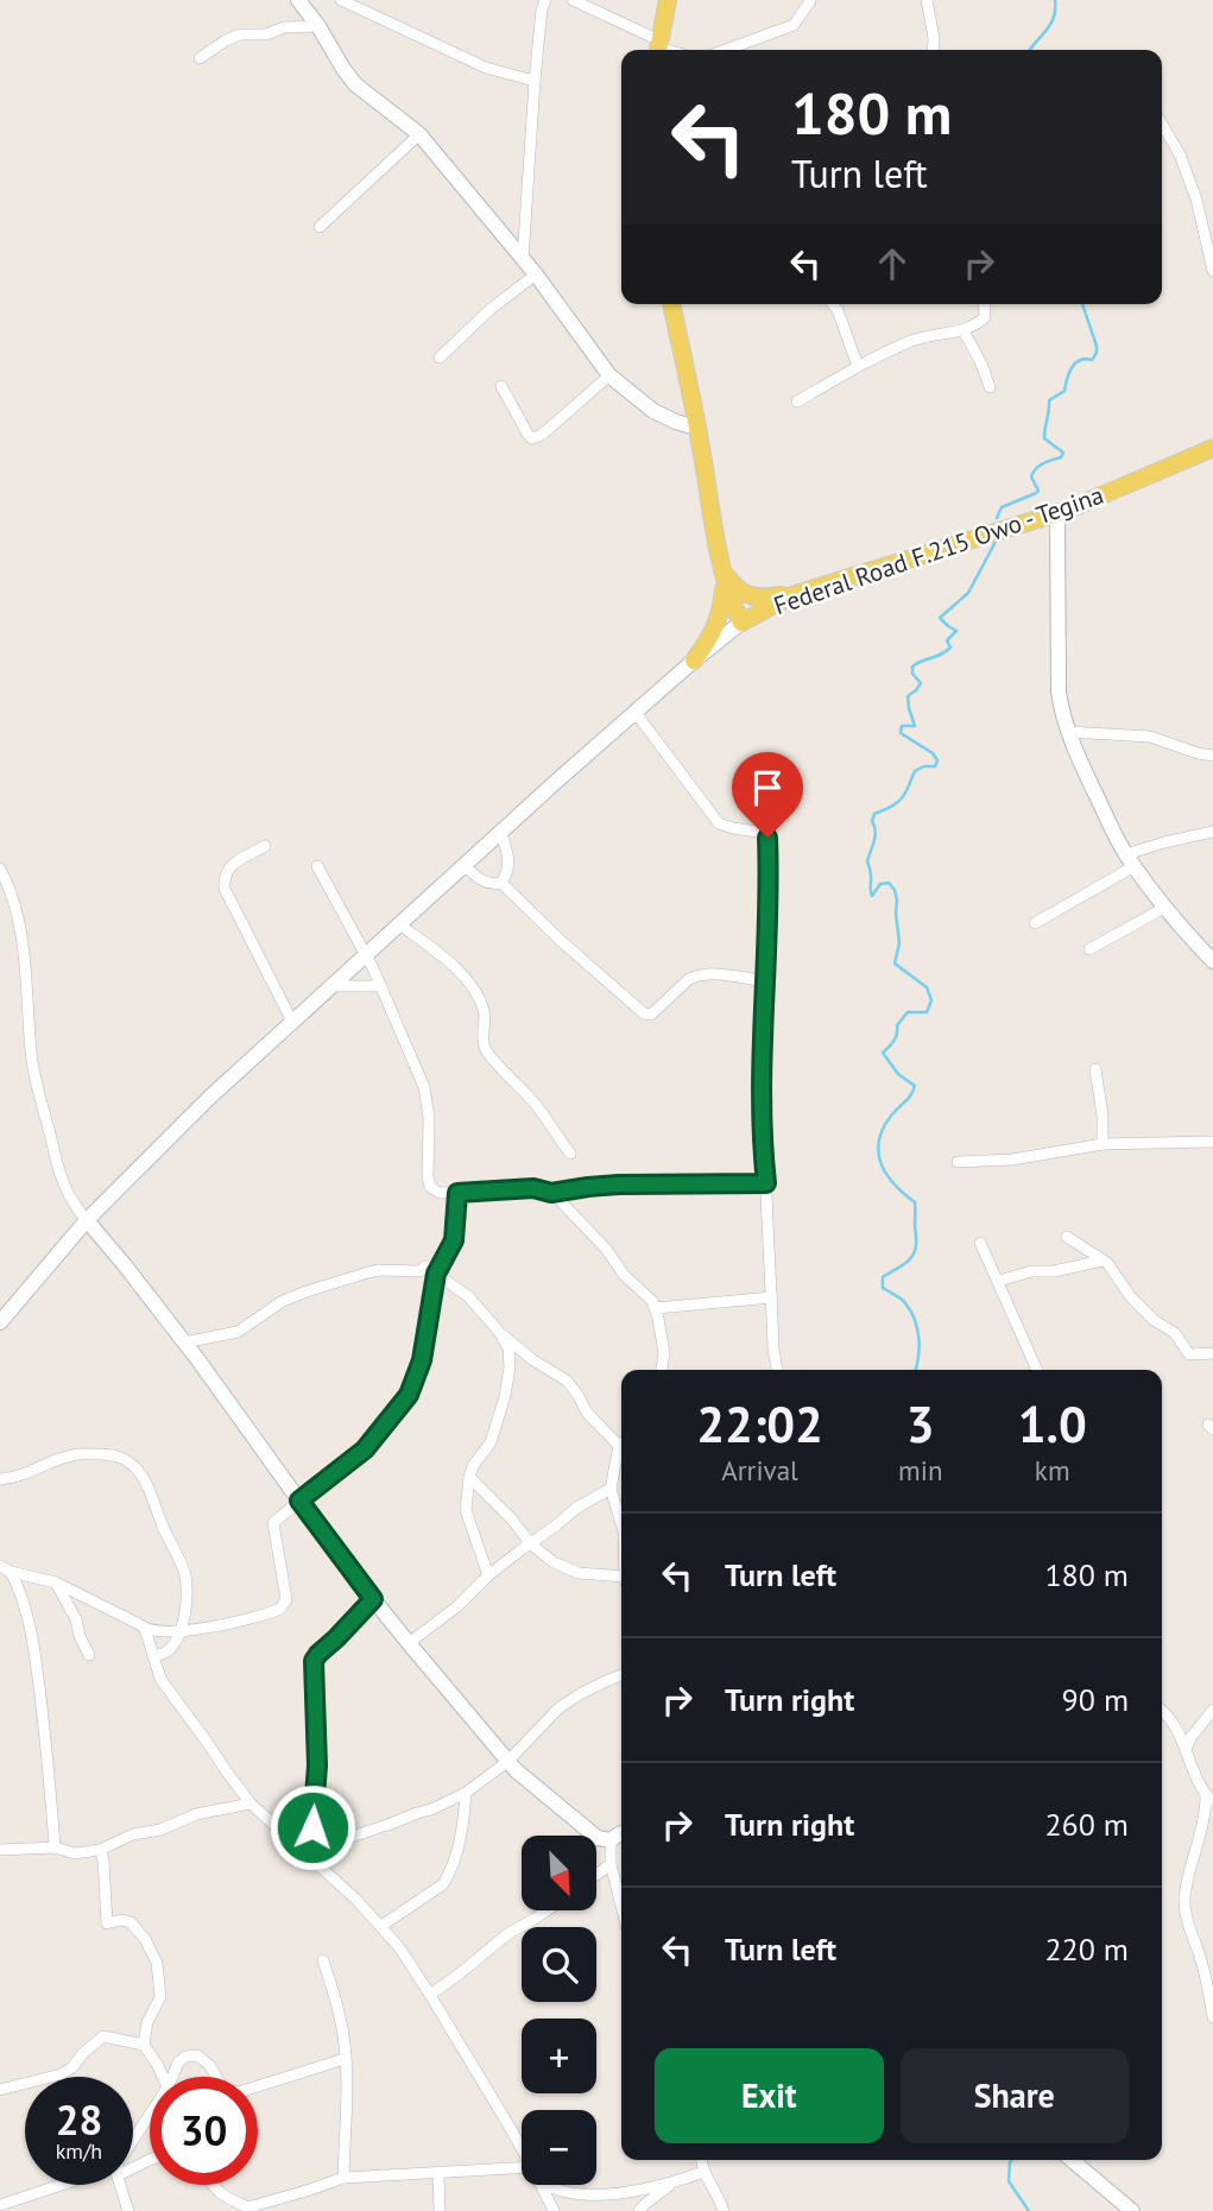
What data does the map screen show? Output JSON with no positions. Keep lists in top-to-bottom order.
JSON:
{
  "streets": {
    "main road": ["Federal Road F.215 Owo - Tegina"]
  },
  "north": "bottom right",
  "page": {
    "turn": ["180 m", "Turn left"],
    "eta": [
      "22:02",
      "Arrival",
      "3",
      "min",
      "1.0",
      "km"
    ],
    "list": [
      {
        "name": "Turn left",
        "value": "180 m"
      },
      {
        "name": "Turn right",
        "value": "90 m"
      },
      {
        "name": "Turn right",
        "value": "260 m"
      },
      {
        "name": "Turn left",
        "value": "220 m"
      }
    ],
    "map_buttons": ["+", "−"],
    "buttons": ["Exit", "Share"],
    "speed": "28 km/h",
    "limit": "30"
  }
}
